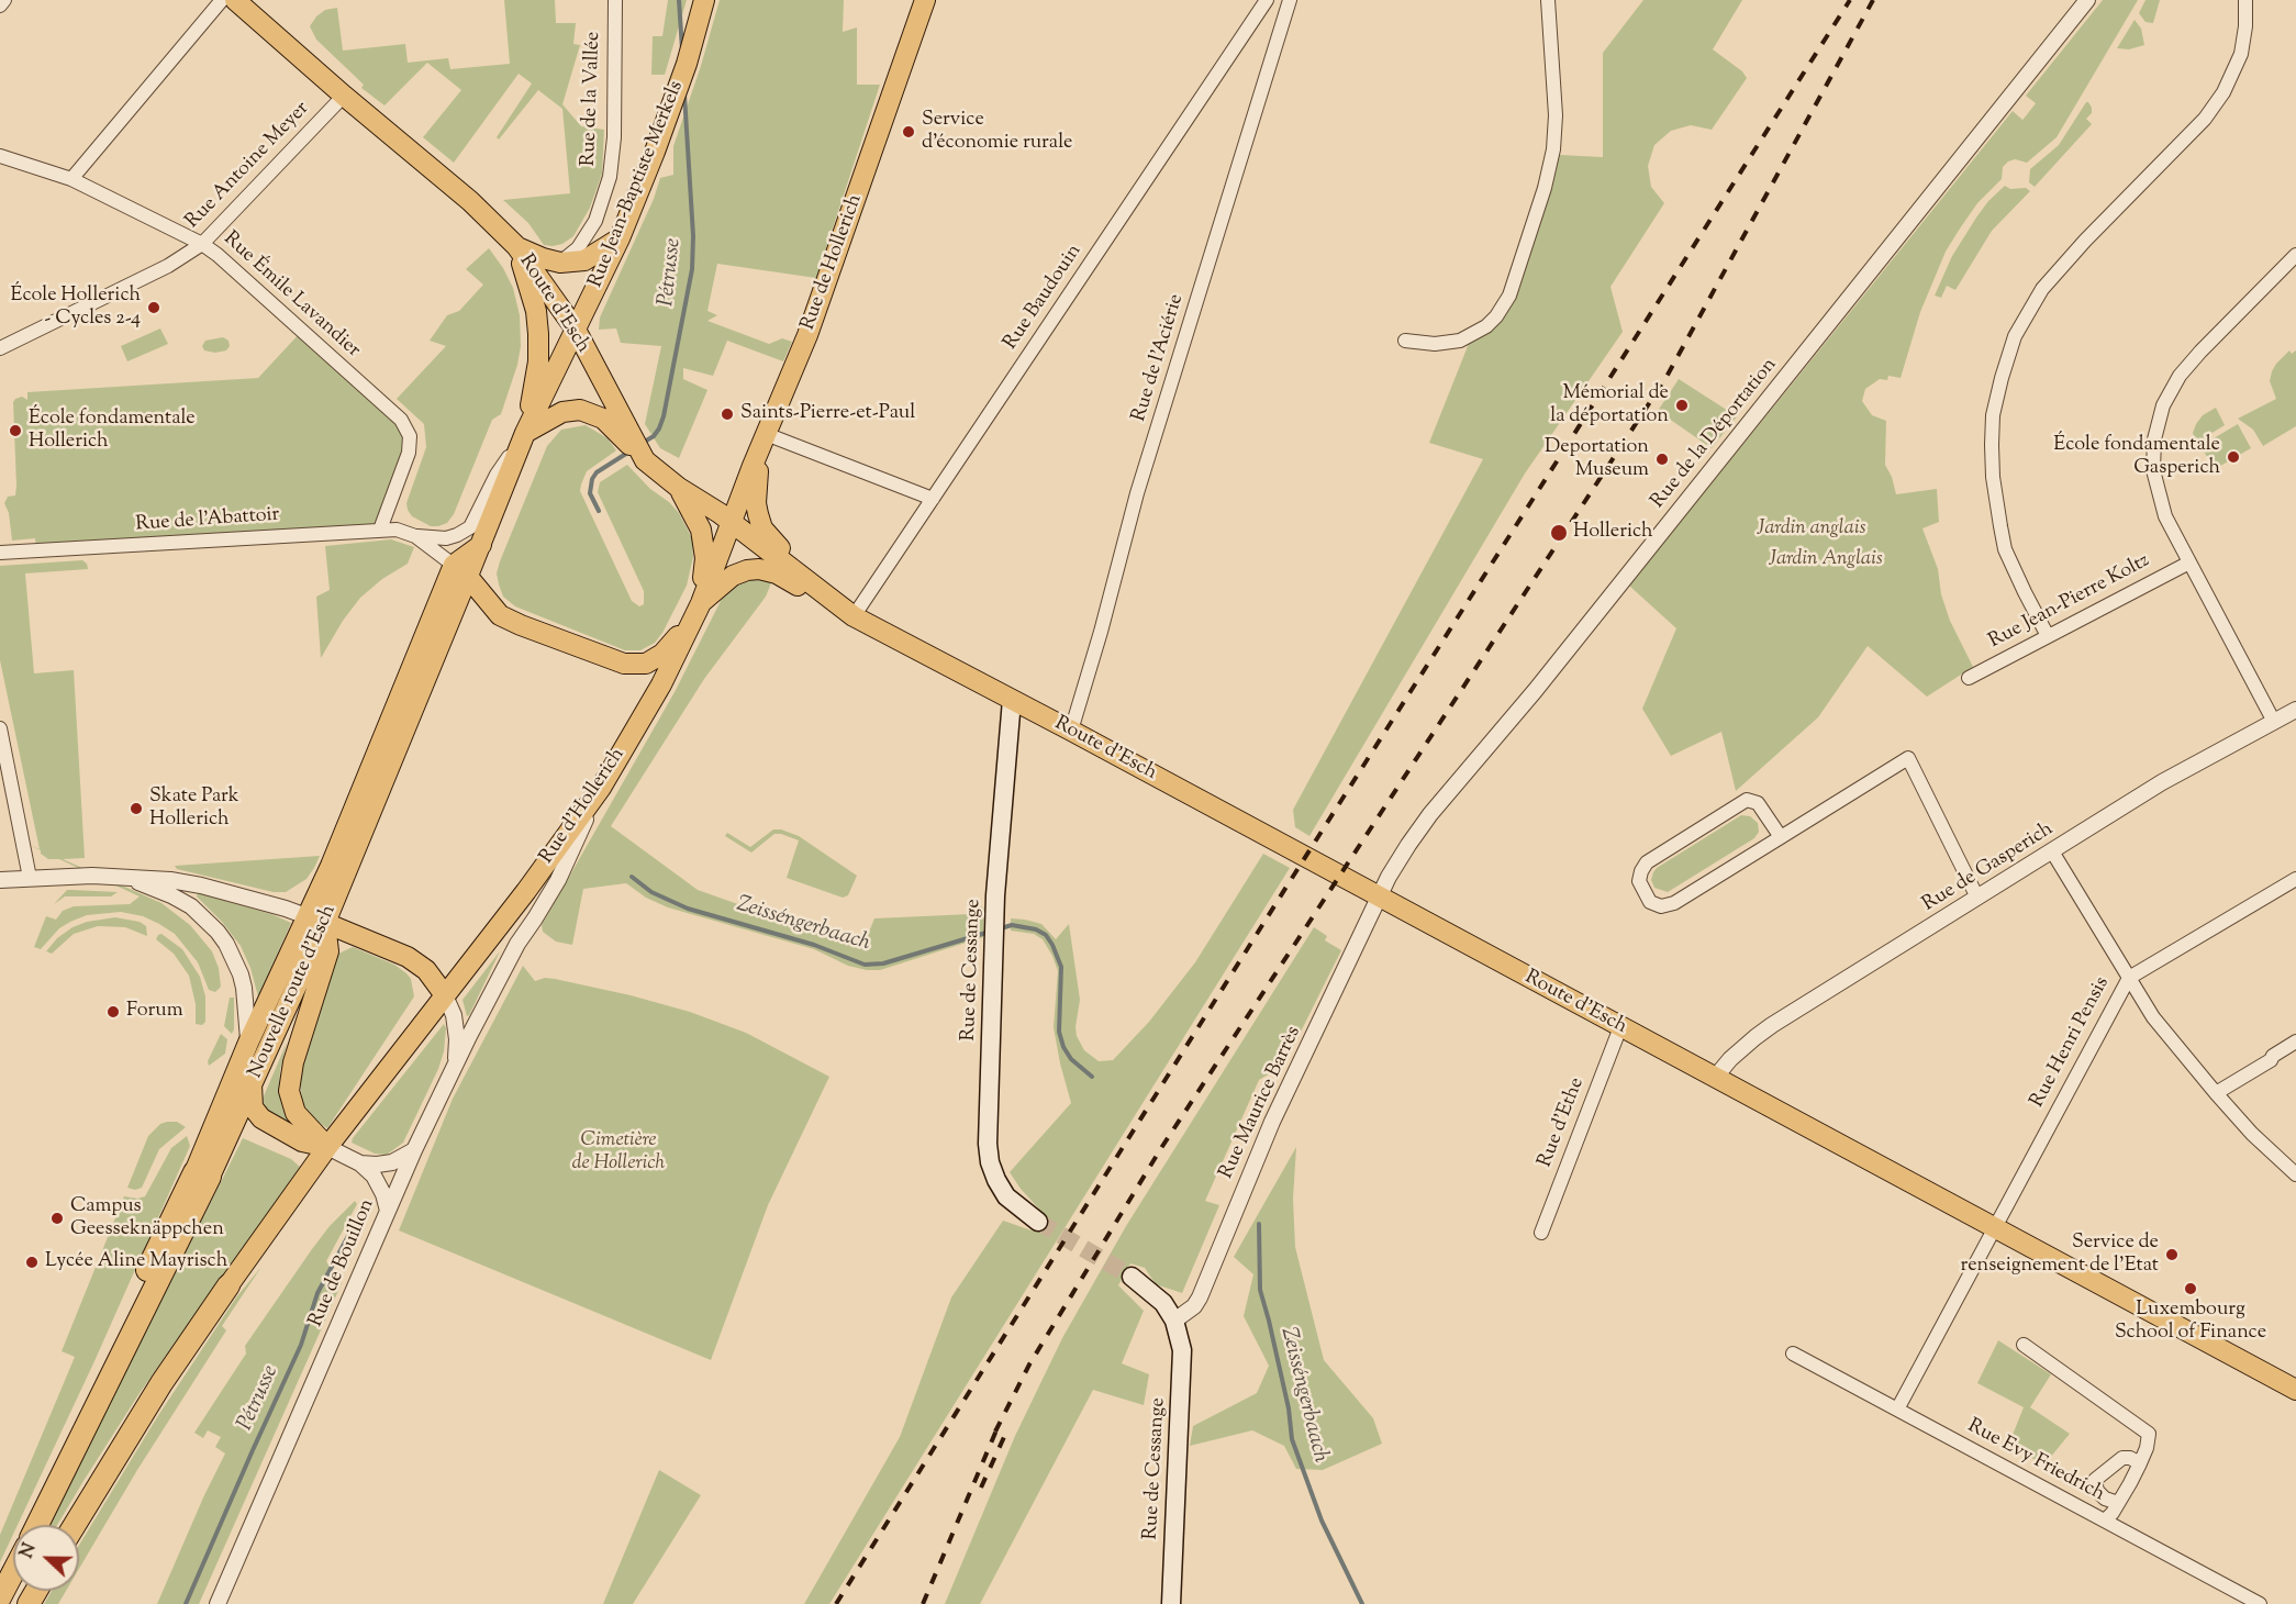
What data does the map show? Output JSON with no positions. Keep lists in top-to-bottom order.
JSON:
{
  "streets": {
    "highway": ["Nouvelle route d'Esch"],
    "main road": [
      "Rue Jean-Baptiste Merkels",
      "Rue de Hollerich",
      "Route d'Esch",
      "Rue d'Hollerich",
      "Rue de Cessange"
    ],
    "street": [
      "Rue de la Vallée",
      "Rue Antoine Meyer",
      "Rue Émile Lavandier",
      "Rue Baudouin",
      "Rue de l'Aciérie",
      "Rue de la Déportation",
      "Rue de l'Abattoir",
      "Rue Jean-Pierre Koltz",
      "Rue de Gasperich",
      "Rue Henri Pensis",
      "Rue Maurice Barrès",
      "Rue d'Ethe",
      "Rue de Bouillon",
      "Rue Evy Friedrich"
    ]
  },
  "crossings": [
    ["Rue Antoine Meyer", "Rue Émile Lavandier"],
    ["Rue Antoine Meyer", "Route d'Esch"],
    ["Rue Jean-Baptiste Merkels", "Route d'Esch"],
    ["Rue Jean-Baptiste Merkels", "Nouvelle route d'Esch"],
    ["Rue de Hollerich", "Route d'Esch"],
    ["Rue Émile Lavandier", "Rue de l'Abattoir"],
    ["Rue Baudouin", "Route d'Esch"],
    ["Route d'Esch", "Rue de l'Aciérie"],
    ["Route d'Esch", "Rue de la Déportation"],
    ["Route d'Esch", "Rue de Gasperich"],
    ["Route d'Esch", "Rue de Cessange"],
    ["Route d'Esch", "Nouvelle route d'Esch"],
    ["Route d'Esch", "Rue Henri Pensis"],
    ["Route d'Esch", "Rue Maurice Barrès"],
    ["Route d'Esch", "Rue d'Ethe"],
    ["Rue de la Déportation", "Rue Maurice Barrès"],
    ["Rue de l'Abattoir", "Nouvelle route d'Esch"],
    ["Rue d'Hollerich", "Rue de Bouillon"],
    ["Rue de Cessange", "Rue Maurice Barrès"],
    ["Rue Henri Pensis", "Rue Evy Friedrich"]
  ],
  "water": ["Pétrusse", "Zeisséngerbaach"],
  "parks": ["Jardin anglais", "Jardin Anglais", "Cimetière de Hollerich"],
  "places": [
    "Service d’économie rurale",
    "École Hollerich - Cycles 2-4",
    "Mémorial de la déportation",
    "Saints-Pierre-et-Paul",
    "École fondamentale Hollerich",
    "École fondamentale Gasperich",
    "Deportation Museum",
    "Hollerich",
    "Skate Park Hollerich",
    "Forum",
    "Campus Geesseknäppchen",
    "Service de renseignement de l'Etat",
    "Lycée Aline Mayrisch",
    "Luxembourg School of Finance"
  ],
  "north": "left"
}
